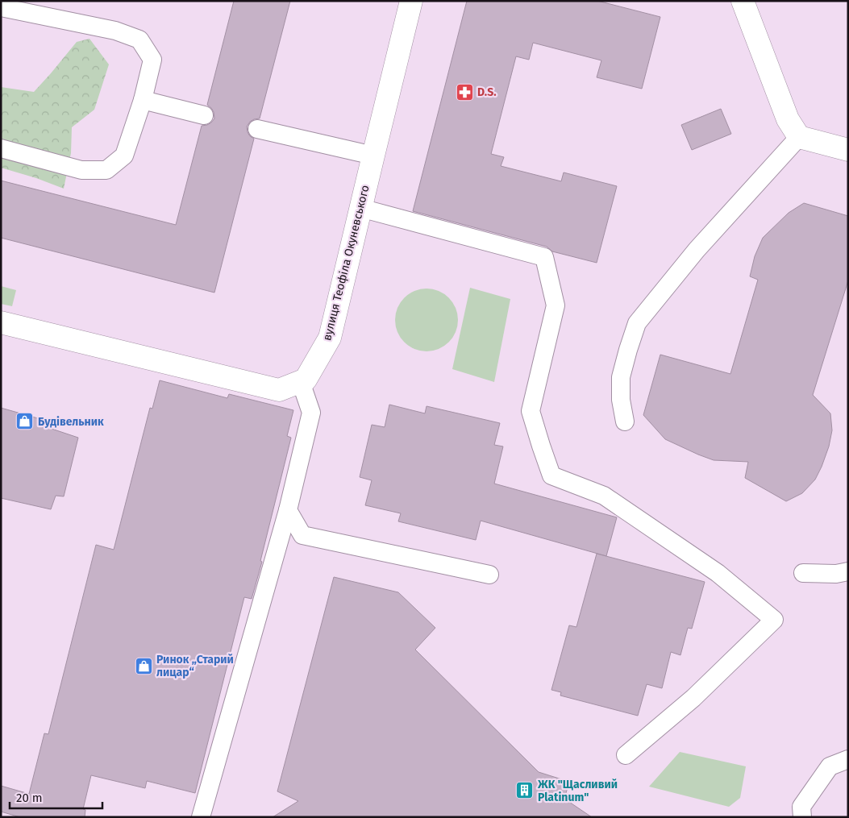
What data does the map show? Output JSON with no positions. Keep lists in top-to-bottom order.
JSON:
{
  "streets": {
    "street": ["вулиця Теофіла Окуневського"]
  },
  "places": {
    "pharmacy": ["D.S."],
    "shop": ["Будівельник", "Ринок „Старий лицар“"],
    "building": ["ЖК \"Щасливий Platinum\""]
  },
  "scale_bar": "20 m"
}
